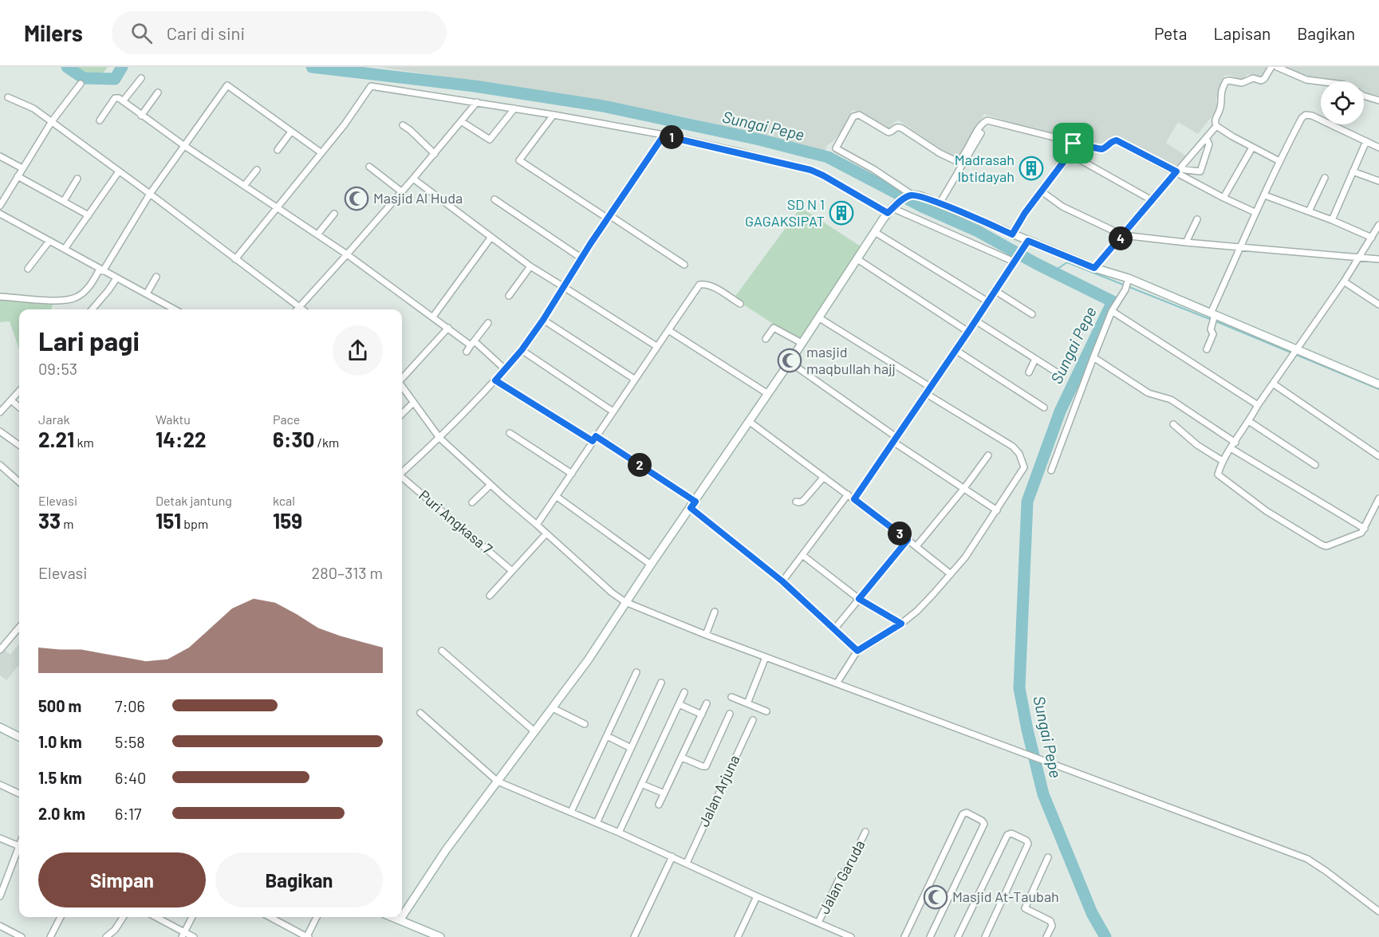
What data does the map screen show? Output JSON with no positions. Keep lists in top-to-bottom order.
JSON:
{
  "streets": {
    "street": ["Puri Angkasa 7", "Jalan Arjuna", "Jalan Garuda"]
  },
  "water": ["Sungai Pepe"],
  "places": {
    "building": ["Madrasah Ibtidayah", "SD N 1 GAGAKSIPAT"],
    "mosque": ["Masjid Al Huda", "masjid maqbullah hajj", "Masjid At-Taubah"]
  },
  "page": {
    "header": "Milers",
    "search": "Cari di sini",
    "nav": ["Peta", "Lapisan", "Bagikan"],
    "pins": [
      "1",
      "4",
      "2",
      "3"
    ],
    "heading": ["Lari pagi", "09:53"],
    "stats": [
      ["Jarak", "2.21 km"],
      ["Waktu", "14:22"],
      ["Pace", "6:30 /km"],
      ["Elevasi", "33 m"],
      ["Detak jantung", "151 bpm"],
      ["kcal", "159"]
    ],
    "chart": ["Elevasi", "280–313 m"],
    "list": [
      {
        "name": "500 m",
        "note": "7:06"
      },
      {
        "name": "1.0 km",
        "note": "5:58"
      },
      {
        "name": "1.5 km",
        "note": "6:40"
      },
      {
        "name": "2.0 km",
        "note": "6:17"
      }
    ],
    "buttons": ["Simpan", "Bagikan"]
  }
}
